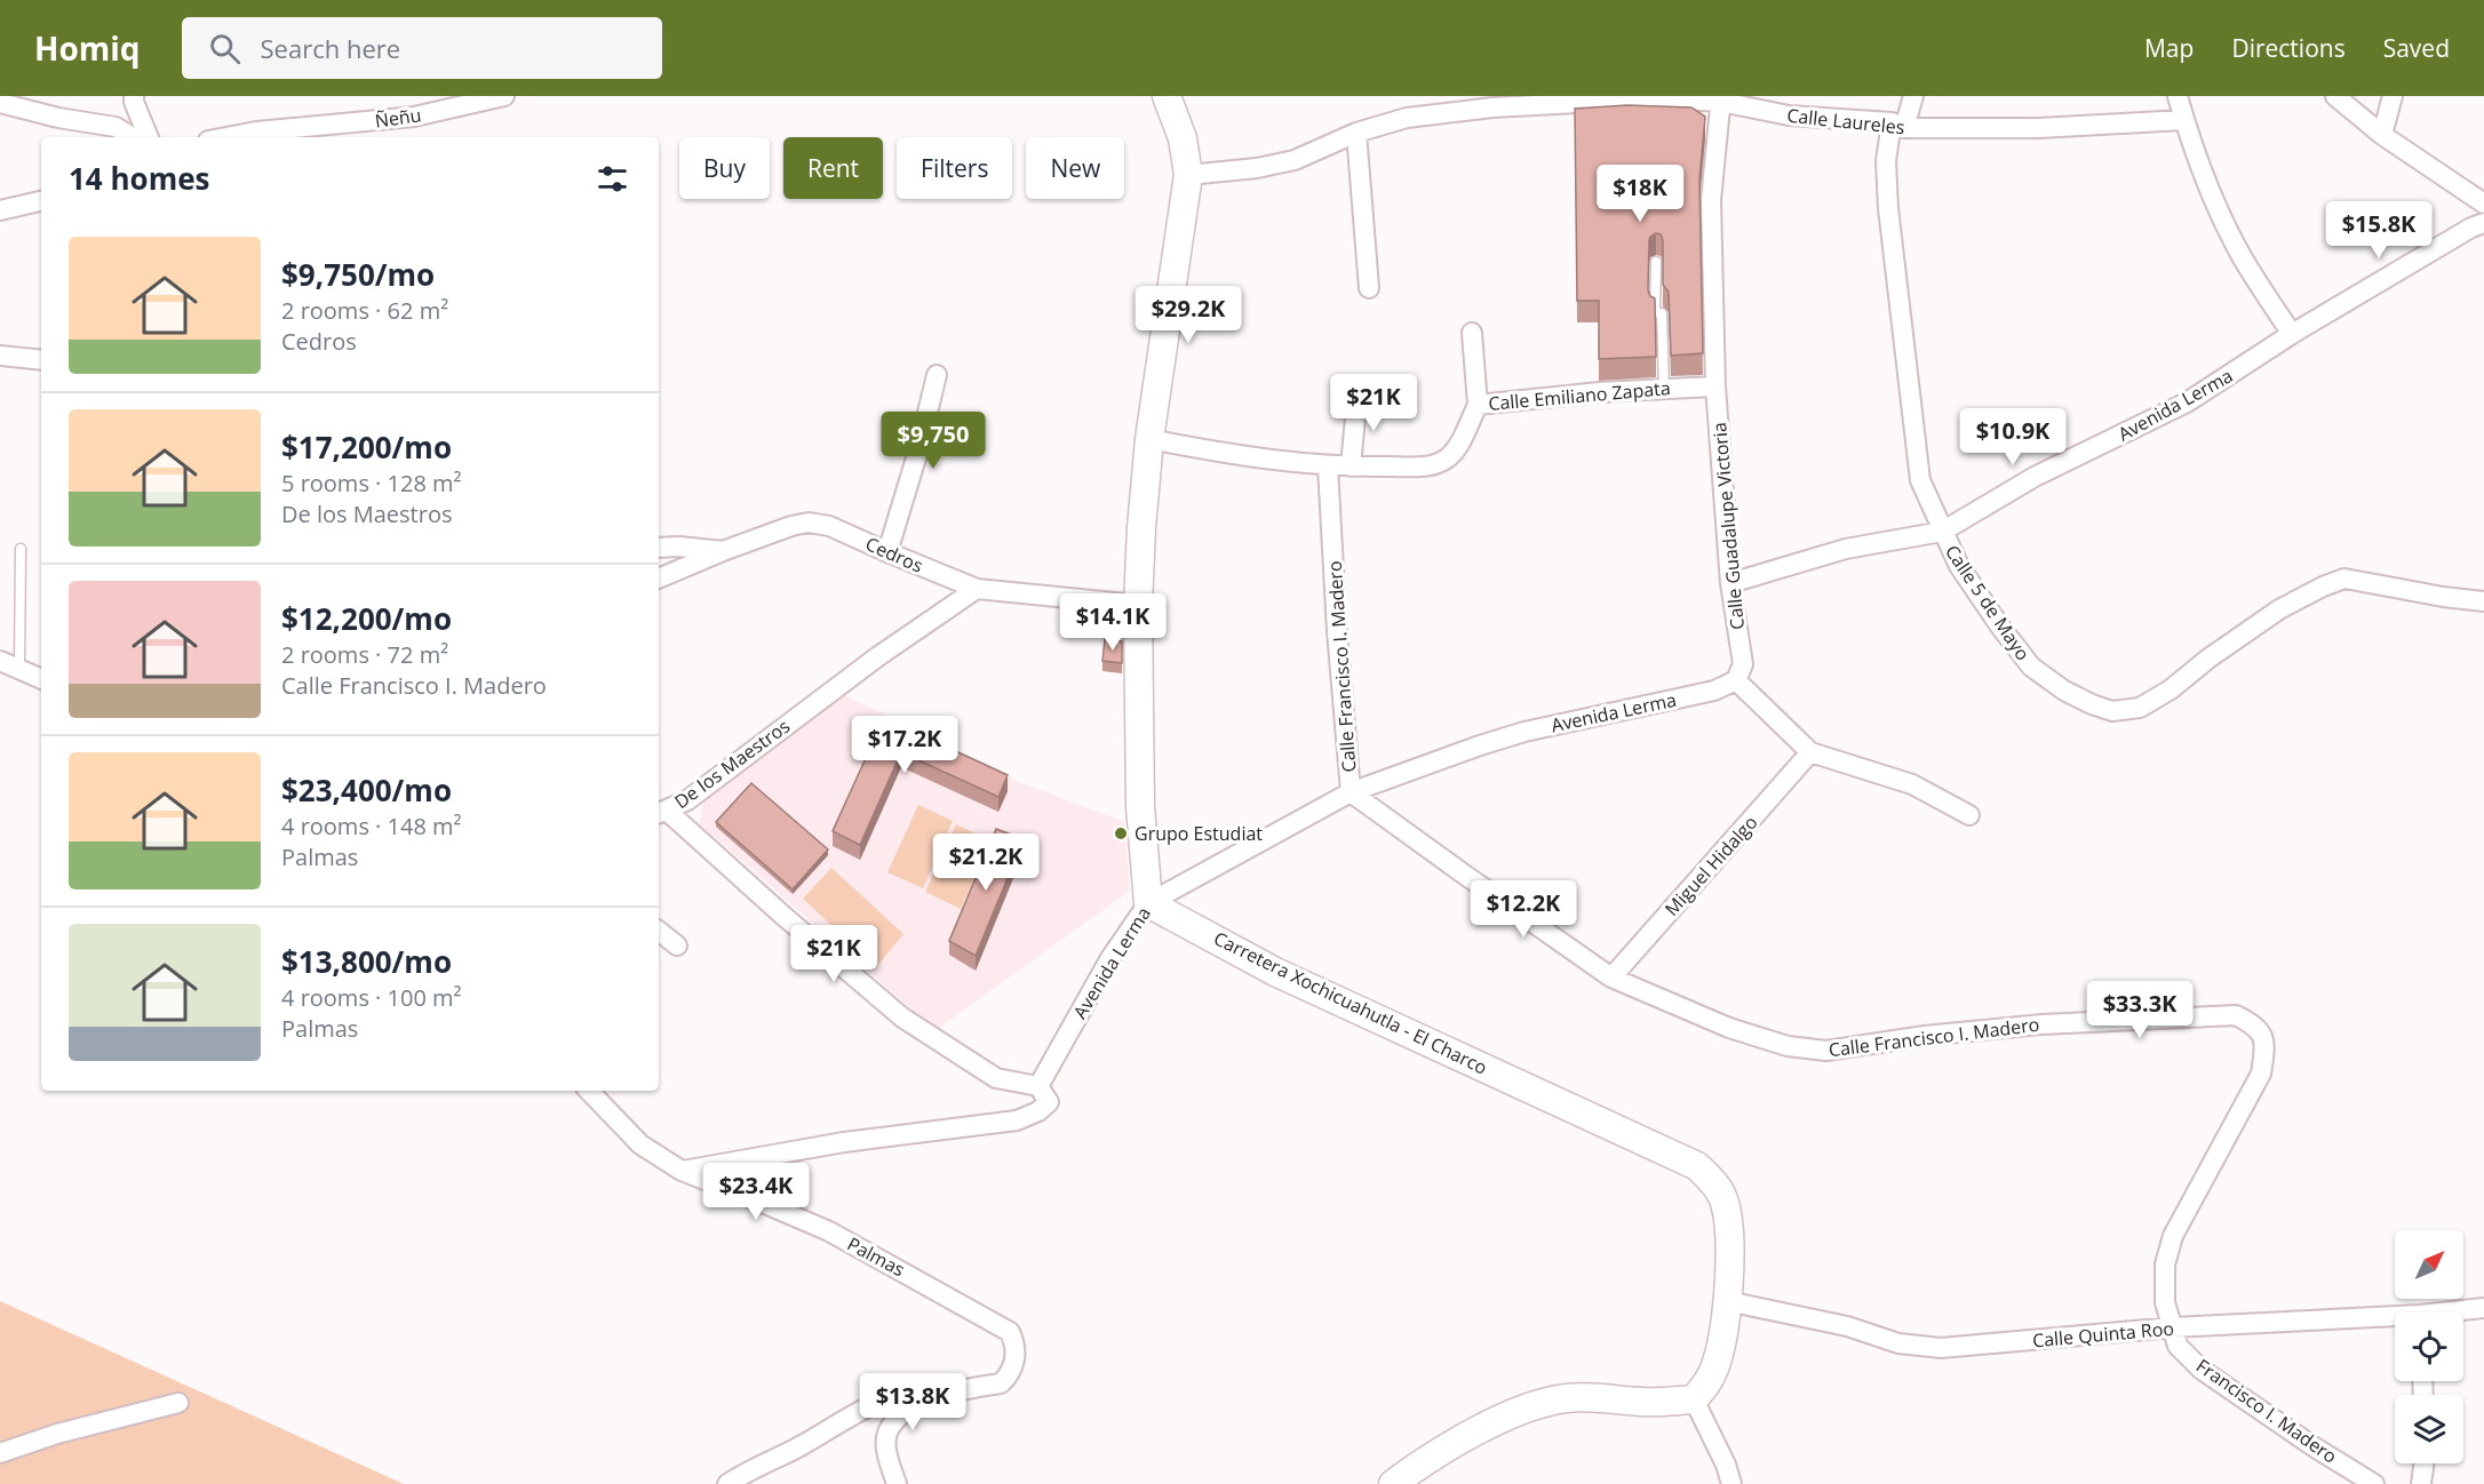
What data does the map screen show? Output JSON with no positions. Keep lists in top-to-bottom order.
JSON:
{
  "streets": {
    "main road": ["Carretera Xochicuahutla - El Charco"],
    "street": [
      "Ñeñu",
      "Calle Laureles",
      "Calle Emiliano Zapata",
      "Avenida Lerma",
      "Calle Guadalupe Victoria",
      "Cedros",
      "Calle 5 de Mayo",
      "Calle Francisco I. Madero",
      "De los Maestros",
      "Miguel Hidalgo",
      "Palmas",
      "Calle Quinta Roo",
      "Francisco I. Madero"
    ]
  },
  "crossings": [
    ["Calle Laureles", "Calle Guadalupe Victoria"],
    ["Calle Laureles", "Calle 5 de Mayo"],
    ["Calle Emiliano Zapata", "Calle Guadalupe Victoria"],
    ["Calle Emiliano Zapata", "Calle Francisco I. Madero"],
    ["Avenida Lerma", "Calle Guadalupe Victoria"],
    ["Avenida Lerma", "Calle 5 de Mayo"],
    ["Avenida Lerma", "Calle Francisco I. Madero"],
    ["Avenida Lerma", "De los Maestros"],
    ["Avenida Lerma", "Carretera Xochicuahutla - El Charco"],
    ["Avenida Lerma", "Palmas"],
    ["Cedros", "De los Maestros"],
    ["Calle Francisco I. Madero", "Miguel Hidalgo"],
    ["Calle Francisco I. Madero", "Calle Quinta Roo"],
    ["Calle Francisco I. Madero", "Francisco I. Madero"],
    ["Carretera Xochicuahutla - El Charco", "Calle Quinta Roo"],
    ["Calle Quinta Roo", "Francisco I. Madero"]
  ],
  "places": ["Grupo Estudiat"],
  "north": "top right",
  "page": {
    "header": "Homiq",
    "search": "Search here",
    "nav": ["Map", "Directions", "Saved"],
    "chip": [
      "Buy",
      "Rent",
      "Filters",
      "New"
    ],
    "heading": "14 homes",
    "price": [
      "$18K",
      "$15.8K",
      "$29.2K",
      "$21K",
      "$10.9K",
      "$9,750",
      "$14.1K",
      "$17.2K",
      "$21.2K",
      "$12.2K",
      "$21K",
      "$33.3K",
      "$23.4K",
      "$13.8K"
    ],
    "list": [
      {
        "name": "$9,750/mo",
        "note": "2 rooms · 62 m² · Cedros"
      },
      {
        "name": "$17,200/mo",
        "note": "5 rooms · 128 m² · De los Maestros"
      },
      {
        "name": "$12,200/mo",
        "note": "2 rooms · 72 m² · Calle Francisco I. Madero"
      },
      {
        "name": "$23,400/mo",
        "note": "4 rooms · 148 m² · Palmas"
      },
      {
        "name": "$13,800/mo",
        "note": "4 rooms · 100 m² · Palmas"
      }
    ]
  }
}
